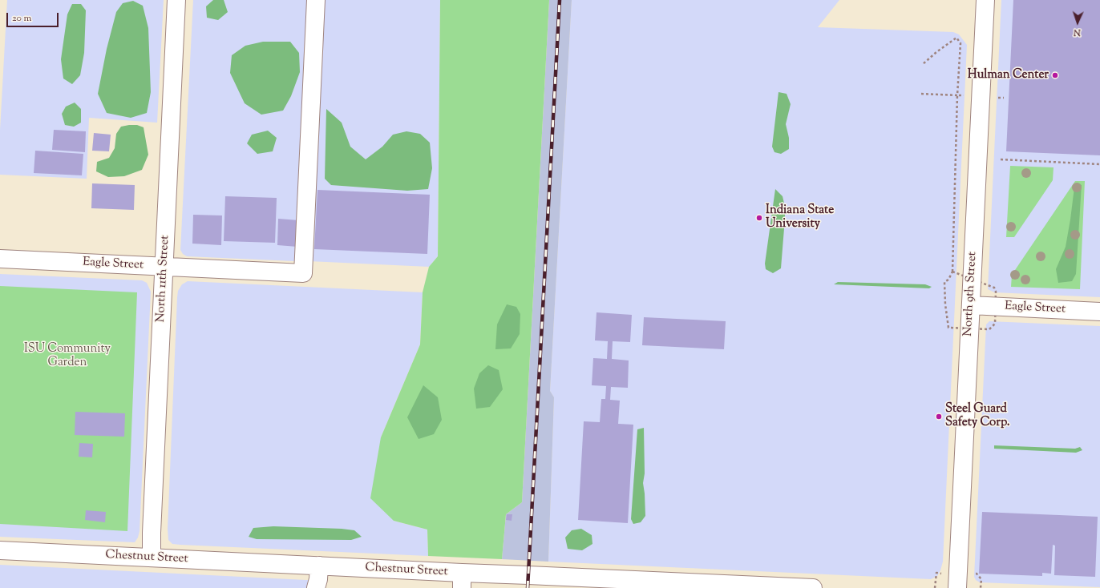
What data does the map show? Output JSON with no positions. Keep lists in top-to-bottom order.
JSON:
{
  "streets": {
    "street": [
      "Eagle Street",
      "North 11th Street",
      "North 9th Street",
      "Chestnut Street"
    ]
  },
  "crossings": [
    ["Eagle Street", "North 11th Street"],
    ["Eagle Street", "North 9th Street"],
    ["North 11th Street", "Chestnut Street"]
  ],
  "parks": ["ISU Community Garden"],
  "places": ["Hulman Center", "Indiana State University", "Steel Guard Safety Corp."],
  "scale_bar": "20 m",
  "north": "bottom"
}
